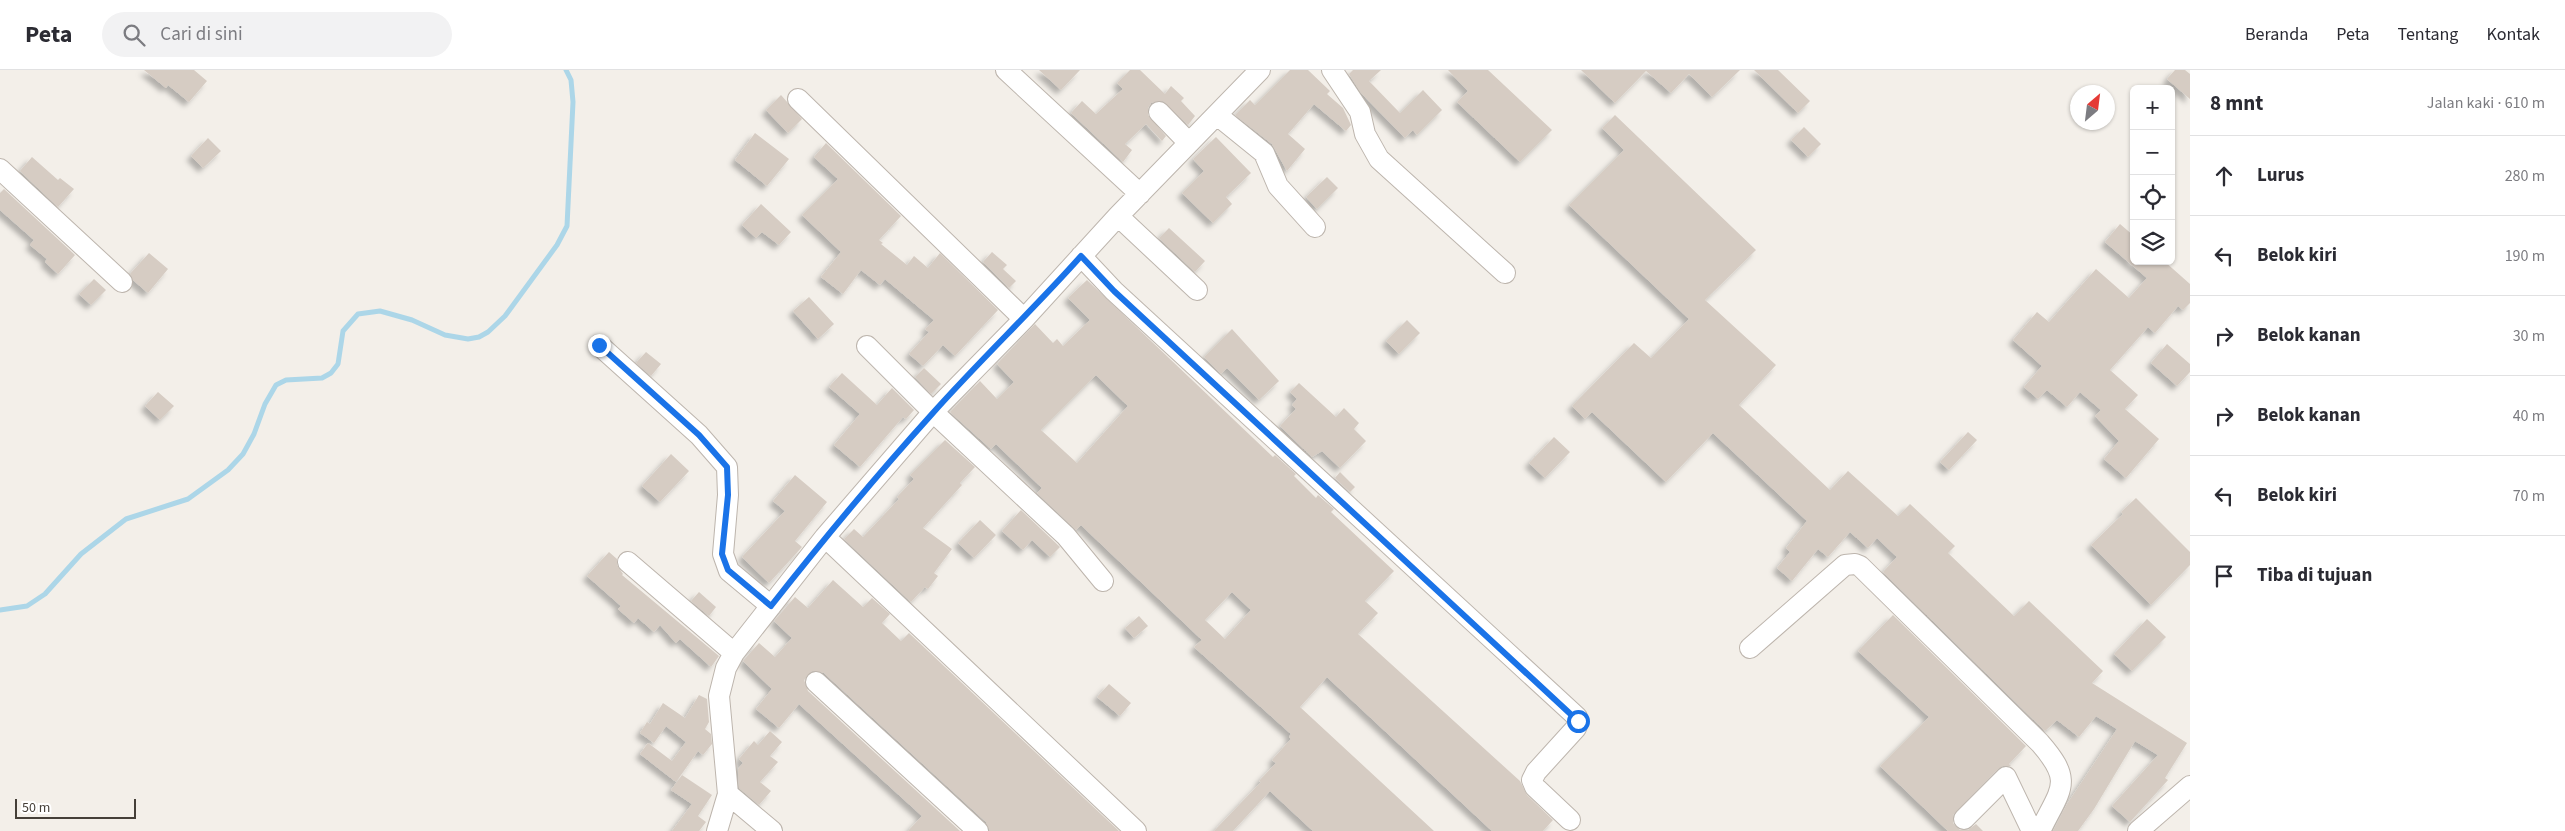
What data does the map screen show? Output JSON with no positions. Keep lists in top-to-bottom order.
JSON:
{
  "scale_bar": "50 m",
  "north": "top right",
  "page": {
    "header": "Peta",
    "search": "Cari di sini",
    "nav": [
      "Beranda",
      "Peta",
      "Tentang",
      "Kontak"
    ],
    "heading": ["8 mnt", "Jalan kaki · 610 m"],
    "map_buttons": ["+", "−"],
    "list": [
      ["Lurus", "280 m"],
      ["Belok kiri", "190 m"],
      ["Belok kanan", "30 m"],
      ["Belok kanan", "40 m"],
      ["Belok kiri", "70 m"],
      "Tiba di tujuan"
    ],
    "scale": "50 m"
  }
}
